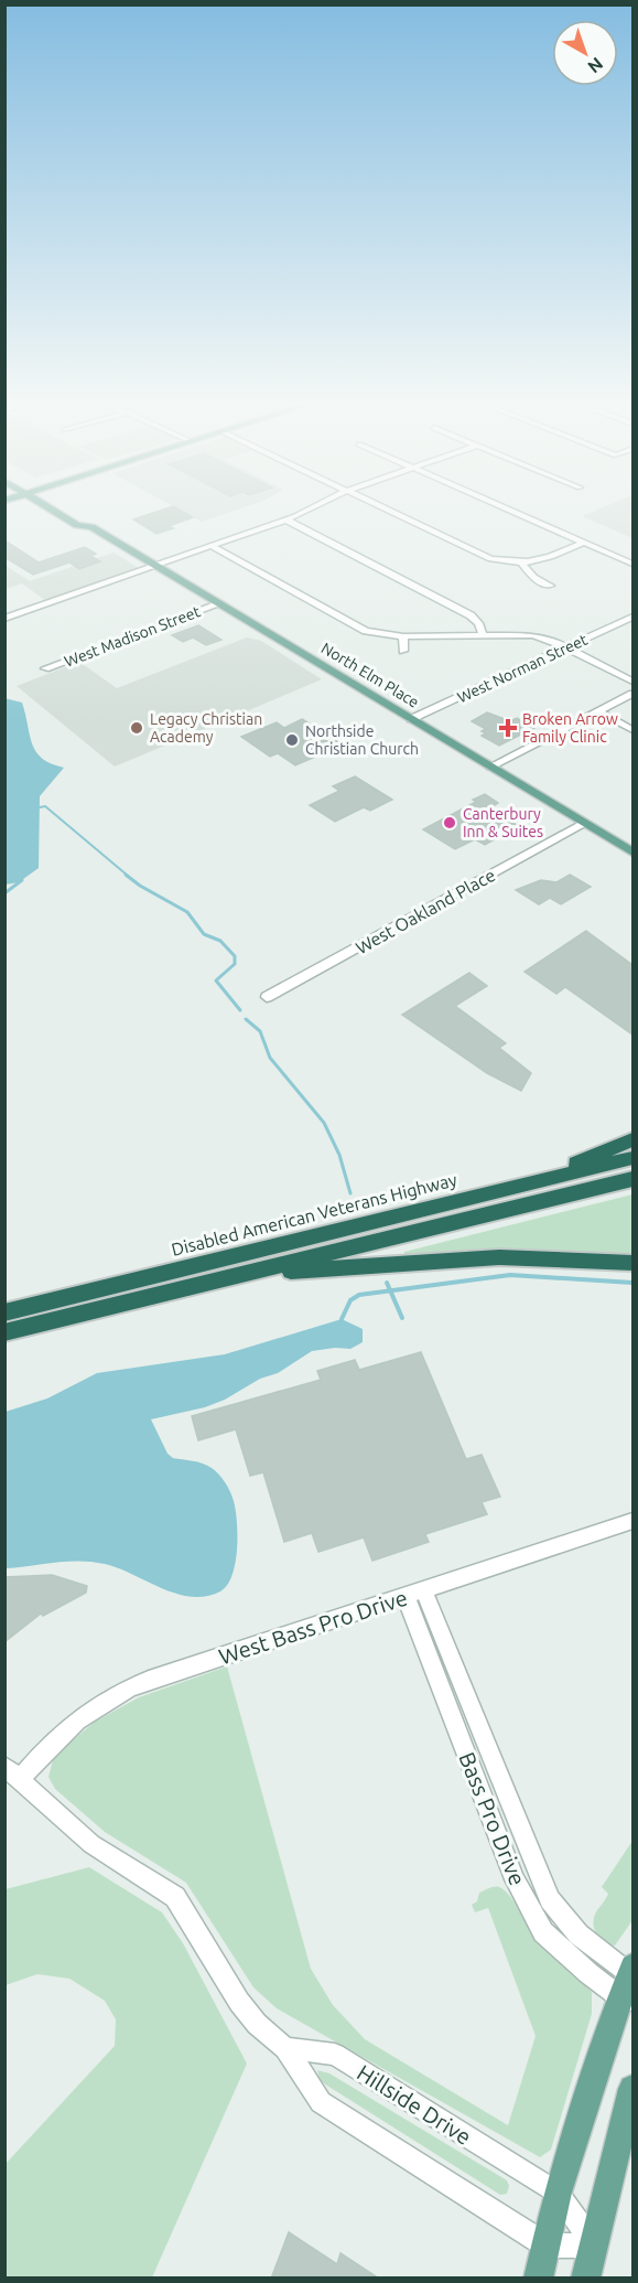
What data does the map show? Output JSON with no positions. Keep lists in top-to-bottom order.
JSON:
{
  "streets": {
    "highway": ["Disabled American Veterans Highway"],
    "main road": ["North Elm Place"],
    "street": [
      "West Madison Street",
      "West Norman Street",
      "West Oakland Place",
      "West Bass Pro Drive",
      "Bass Pro Drive",
      "Hillside Drive"
    ]
  },
  "crossings": [
    ["West Madison Street", "North Elm Place"],
    ["West Norman Street", "North Elm Place"],
    ["North Elm Place", "West Oakland Place"],
    ["West Bass Pro Drive", "Bass Pro Drive"]
  ],
  "places": {
    "other": ["Legacy Christian Academy", "Northside Christian Church", "Canterbury Inn & Suites"],
    "health": ["Broken Arrow Family Clinic"]
  },
  "north": "bottom right"
}
